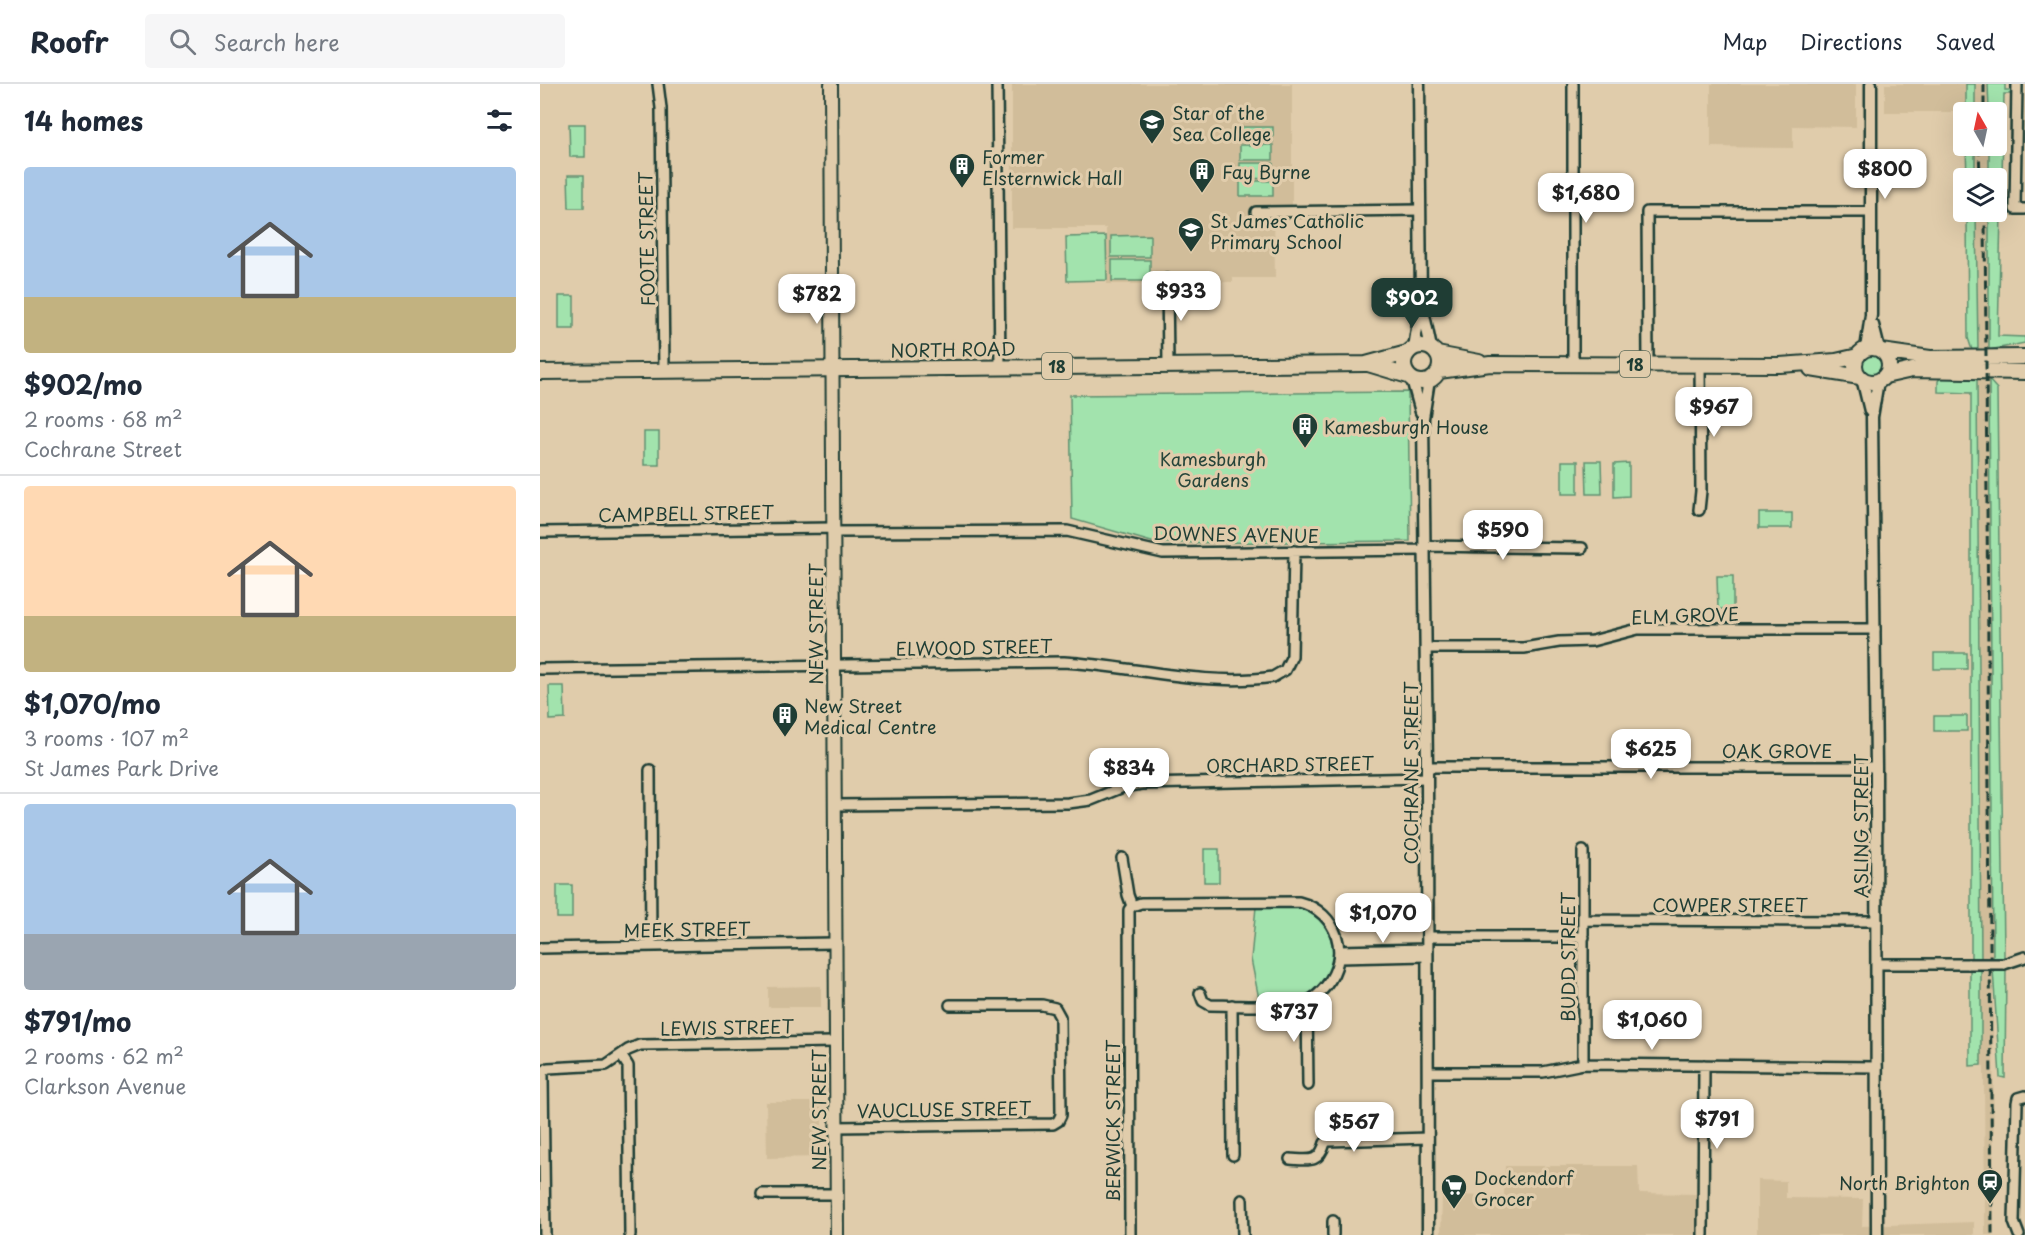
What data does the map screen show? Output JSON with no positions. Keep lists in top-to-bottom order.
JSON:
{
  "streets": {
    "main road": ["NORTH ROAD", "18", "NEW STREET"],
    "street": [
      "FOOTE STREET",
      "CAMPBELL STREET",
      "DOWNES AVENUE",
      "ELM GROVE",
      "ELWOOD STREET",
      "OAK GROVE",
      "ORCHARD STREET",
      "COCHRANE STREET",
      "ASLING STREET",
      "COWPER STREET",
      "MEEK STREET",
      "BUDD STREET",
      "LEWIS STREET",
      "VAUCLUSE STREET",
      "BERWICK STREET"
    ]
  },
  "crossings": [
    ["FOOTE STREET", "NORTH ROAD"],
    ["NORTH ROAD", "18"],
    ["NORTH ROAD", "NEW STREET"],
    ["NORTH ROAD", "COCHRANE STREET"],
    ["18", "COCHRANE STREET"],
    ["18", "ASLING STREET"],
    ["CAMPBELL STREET", "DOWNES AVENUE"],
    ["CAMPBELL STREET", "NEW STREET"],
    ["DOWNES AVENUE", "NEW STREET"],
    ["DOWNES AVENUE", "ELWOOD STREET"],
    ["DOWNES AVENUE", "COCHRANE STREET"],
    ["ELM GROVE", "COCHRANE STREET"],
    ["ELM GROVE", "ASLING STREET"],
    ["NEW STREET", "ELWOOD STREET"],
    ["NEW STREET", "ORCHARD STREET"],
    ["NEW STREET", "MEEK STREET"],
    ["NEW STREET", "LEWIS STREET"],
    ["NEW STREET", "VAUCLUSE STREET"],
    ["OAK GROVE", "COCHRANE STREET"],
    ["OAK GROVE", "ASLING STREET"],
    ["ORCHARD STREET", "COCHRANE STREET"],
    ["ASLING STREET", "COWPER STREET"],
    ["COWPER STREET", "BUDD STREET"]
  ],
  "parks": ["Kamesburgh Gardens"],
  "places": {
    "school or university": ["Star of the Sea College", "St James Catholic Primary School"],
    "building": [
      "Former Elsternwick Hall",
      "Fay Byrne",
      "Kamesburgh House",
      "New Street Medical Centre"
    ],
    "station": ["North Brighton"],
    "supermarket": ["Dockendorf Grocer"]
  },
  "north": "top",
  "page": {
    "header": "Roofr",
    "search": "Search here",
    "nav": ["Map", "Directions", "Saved"],
    "heading": "14 homes",
    "price": [
      "$800",
      "$1,680",
      "$933",
      "$782",
      "$902",
      "$967",
      "$590",
      "$625",
      "$834",
      "$1,070",
      "$737",
      "$1,060",
      "$791",
      "$567"
    ],
    "list": [
      {
        "name": "$902/mo",
        "note": "2 rooms · 68 m² · Cochrane Street"
      },
      {
        "name": "$1,070/mo",
        "note": "3 rooms · 107 m² · St James Park Drive"
      },
      {
        "name": "$791/mo",
        "note": "2 rooms · 62 m² · Clarkson Avenue"
      }
    ]
  }
}
